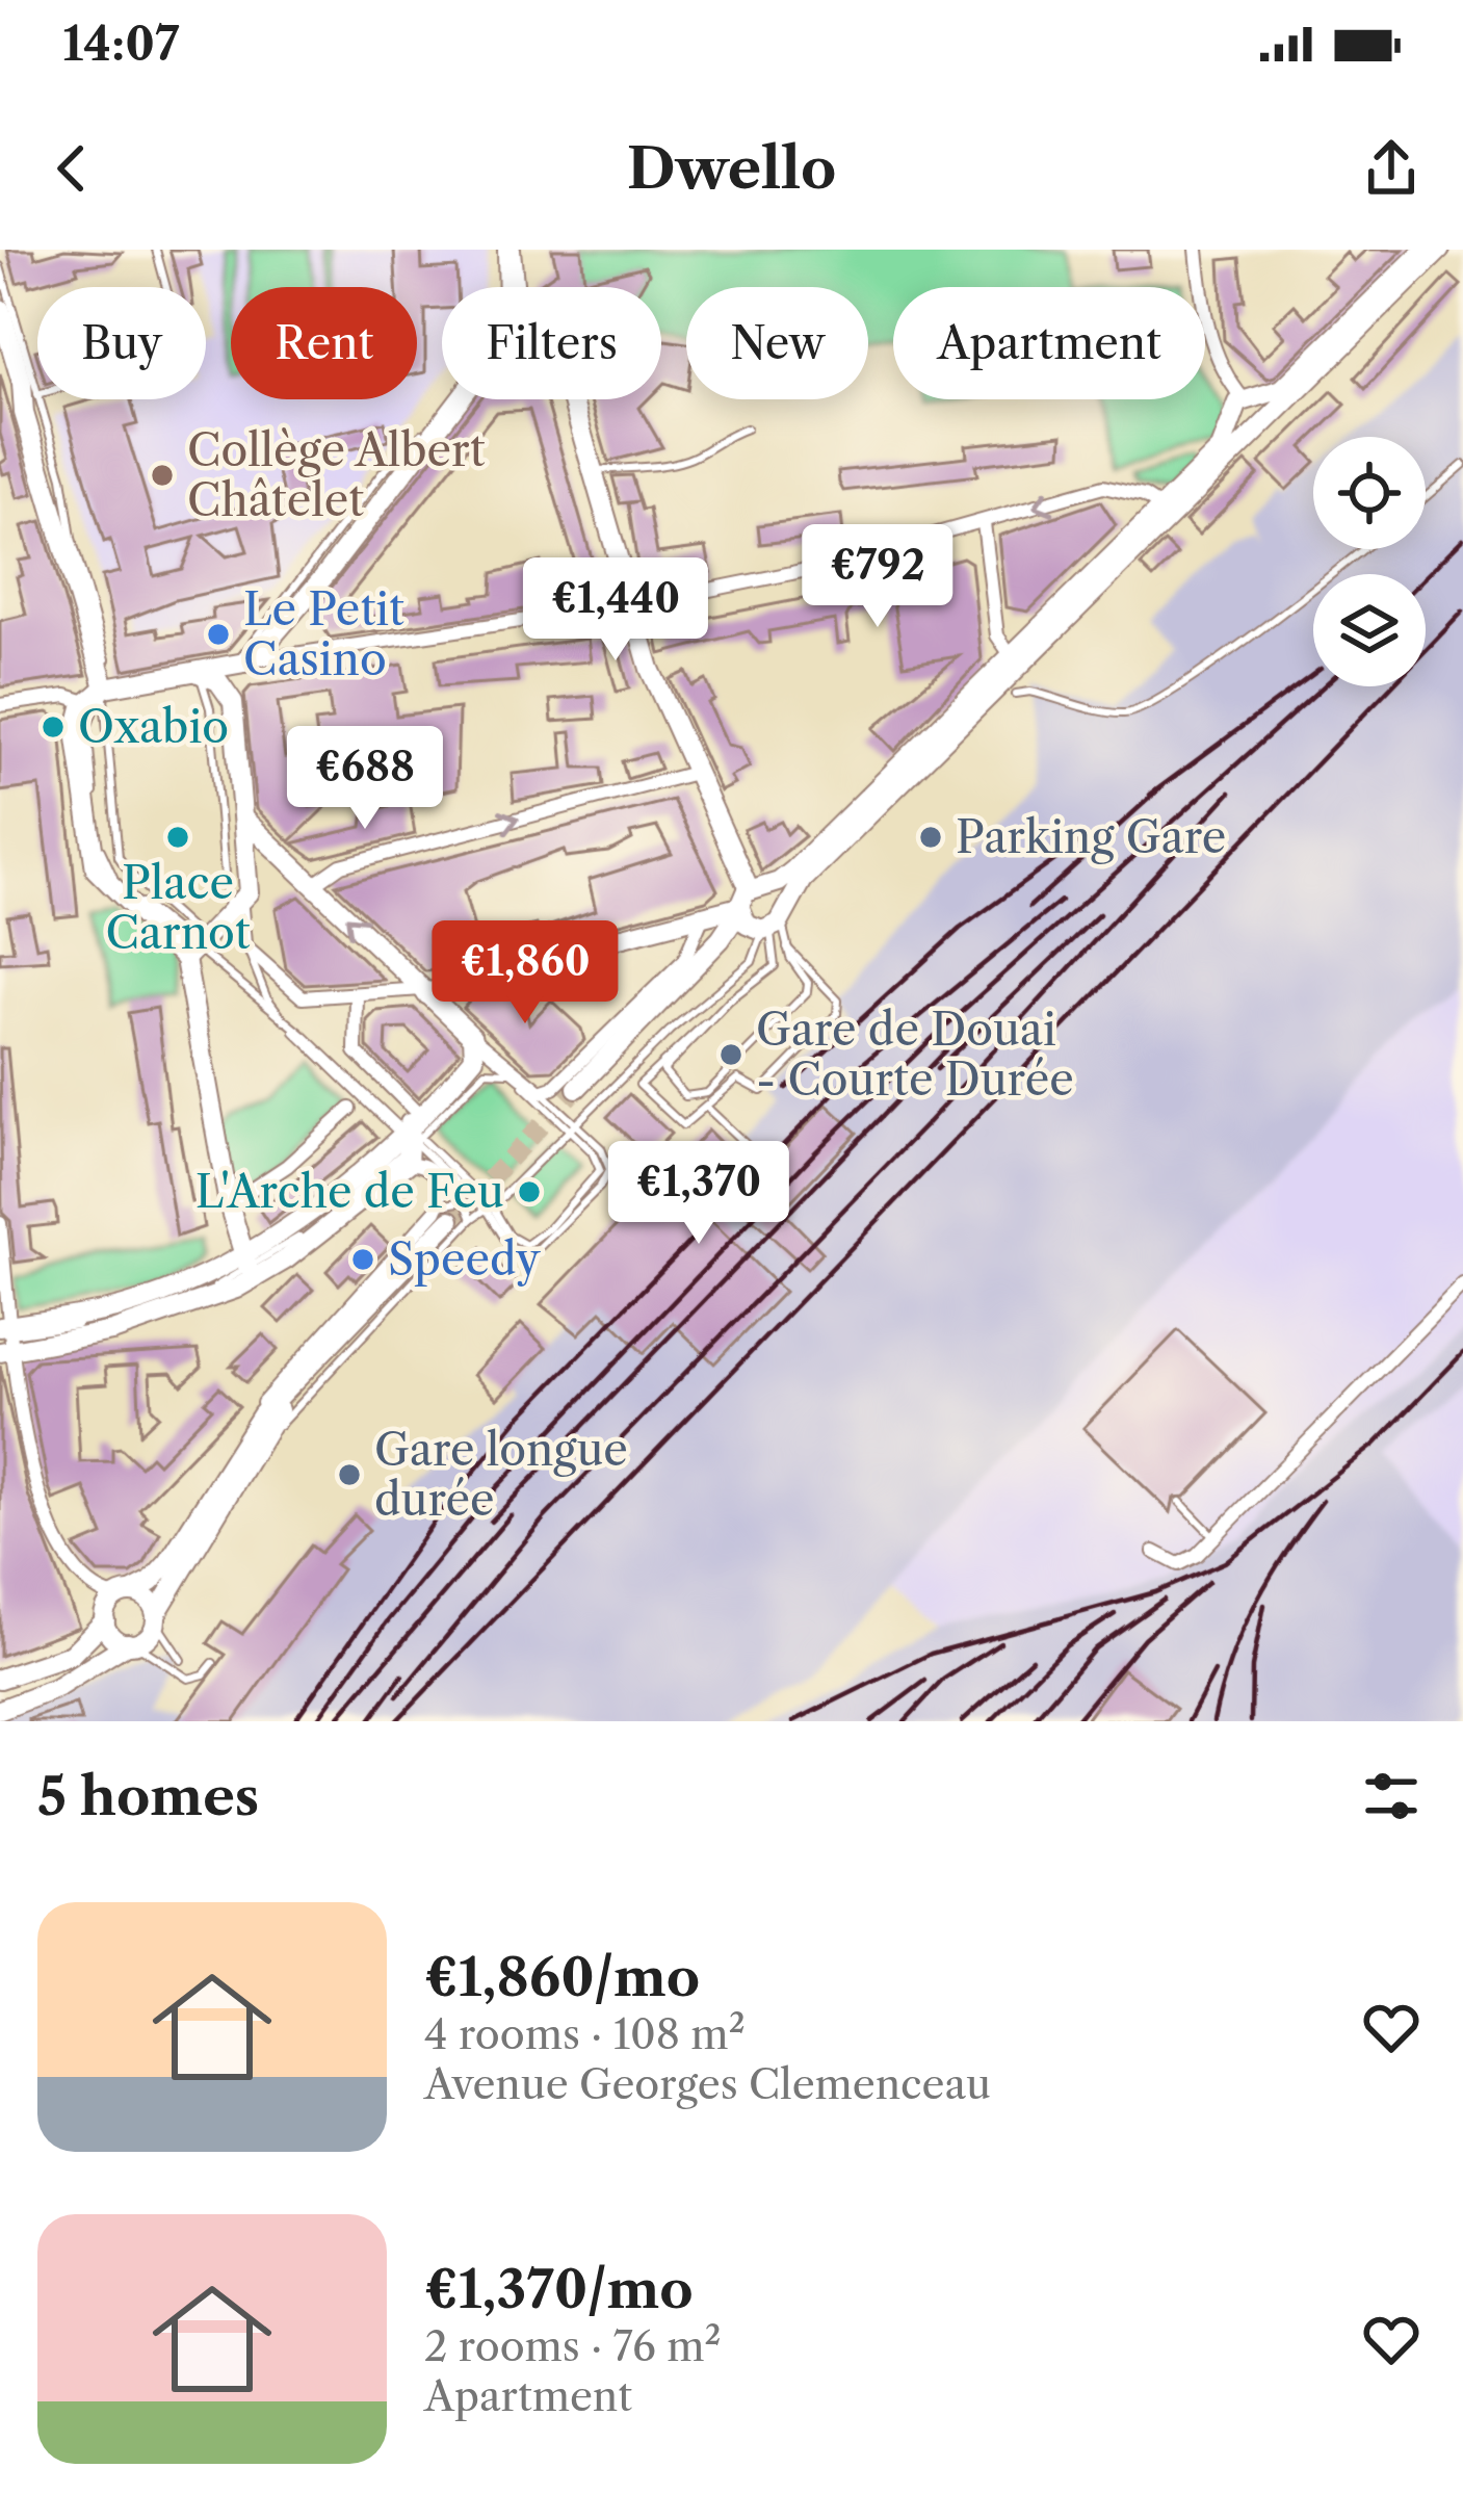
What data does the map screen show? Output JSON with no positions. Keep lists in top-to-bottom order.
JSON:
{
  "places": [
    "Collège Albert Châtelet",
    "Le Petit Casino",
    "Oxabio",
    "Place Carnot",
    "Parking Gare",
    "Gare de Douai - Courte Durée",
    "L'Arche de Feu",
    "Speedy",
    "Gare longue durée"
  ],
  "page": {
    "status": "14:07",
    "header": "Dwello",
    "chip": [
      "Buy",
      "Rent",
      "Filters",
      "New",
      "Apartment"
    ],
    "price": [
      "€792",
      "€1,440",
      "€688",
      "€1,860",
      "€1,370"
    ],
    "heading": "5 homes",
    "list": [
      {
        "name": "€1,860/mo",
        "note": "4 rooms · 108 m² · Avenue Georges Clemenceau"
      },
      {
        "name": "€1,370/mo",
        "note": "2 rooms · 76 m² · Apartment"
      }
    ]
  }
}
